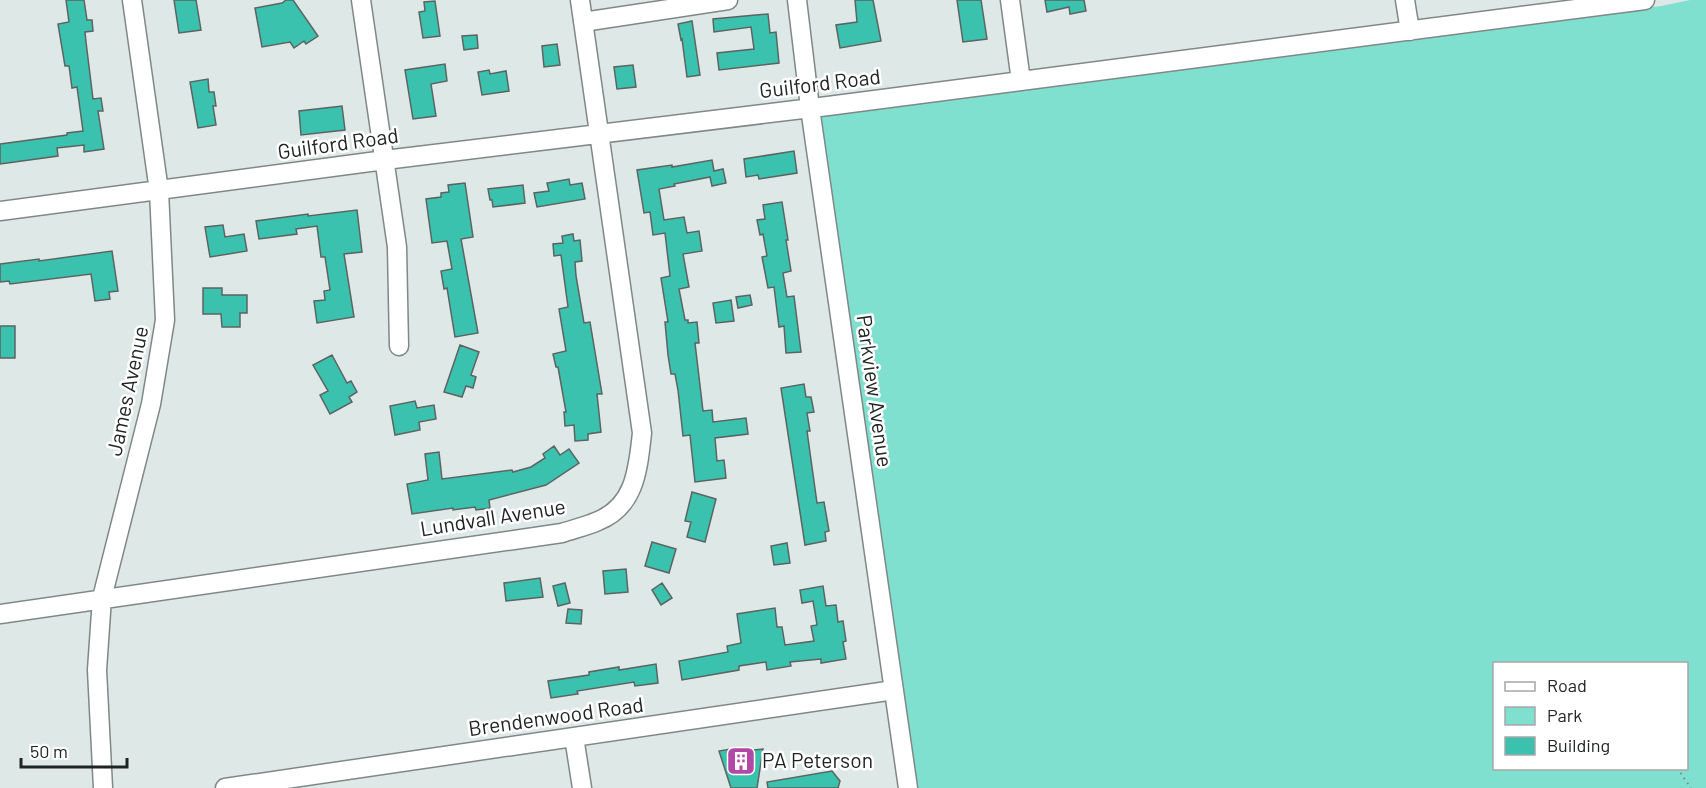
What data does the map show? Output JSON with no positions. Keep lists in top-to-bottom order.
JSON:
{
  "streets": {
    "street": [
      "Guilford Road",
      "James Avenue",
      "Parkview Avenue",
      "Lundvall Avenue",
      "Brendenwood Road"
    ]
  },
  "crossings": [
    ["Guilford Road", "James Avenue"],
    ["Guilford Road", "Parkview Avenue"],
    ["Guilford Road", "Lundvall Avenue"],
    ["James Avenue", "Lundvall Avenue"],
    ["Parkview Avenue", "Brendenwood Road"]
  ],
  "places": {
    "building": ["PA Peterson"]
  },
  "legend": ["Road", "Park", "Building"],
  "scale_bar": "50 m"
}
